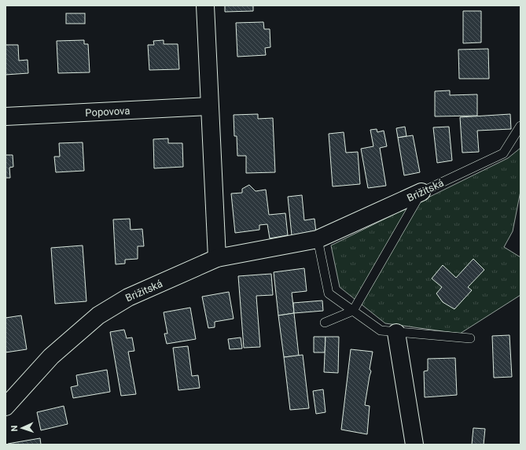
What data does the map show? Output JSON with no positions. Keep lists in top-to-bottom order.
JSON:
{
  "streets": {
    "street": ["Popovova", "Brižitská"]
  },
  "north": "left"
}
